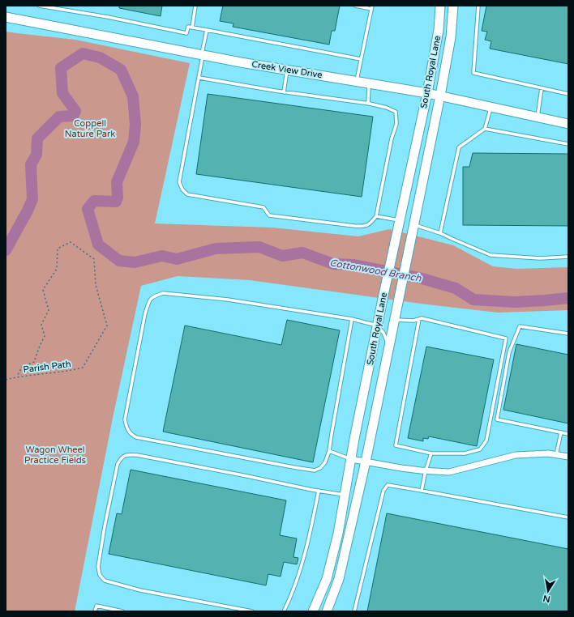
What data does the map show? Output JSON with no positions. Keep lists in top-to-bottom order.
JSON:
{
  "streets": {
    "main road": ["Creek View Drive", "South Royal Lane"],
    "path": ["Parish Path"]
  },
  "crossings": [
    ["Creek View Drive", "South Royal Lane"]
  ],
  "water": ["Cottonwood Branch"],
  "parks": ["Coppell Nature Park", "Wagon Wheel Practice Fields"],
  "north": "bottom"
}
